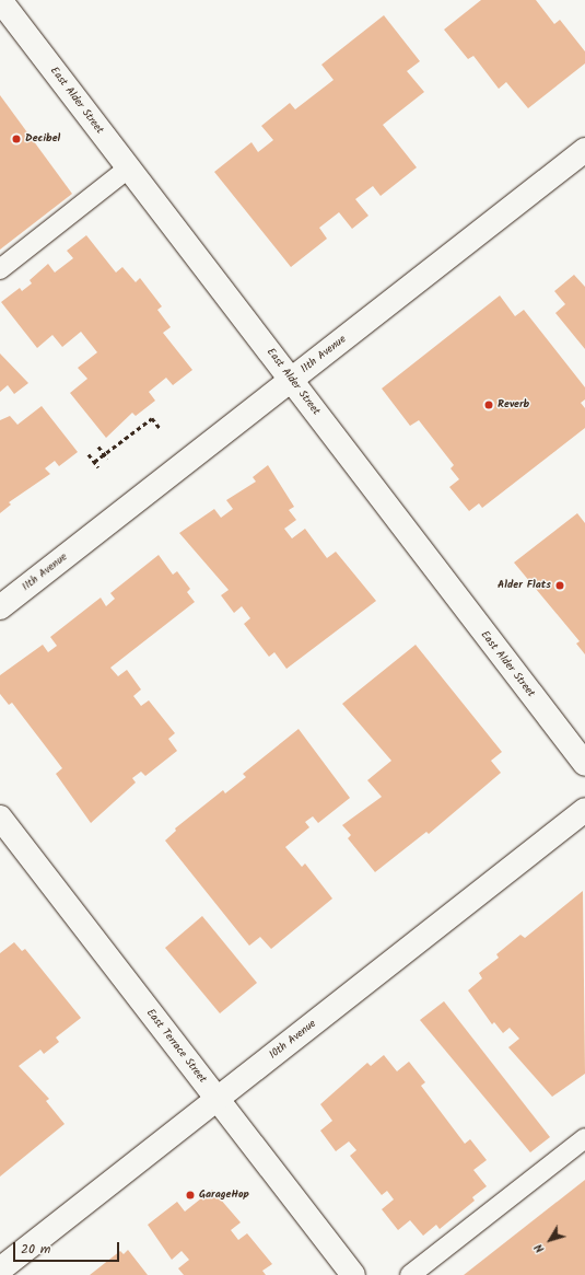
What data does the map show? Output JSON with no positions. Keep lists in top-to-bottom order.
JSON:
{
  "streets": {
    "street": [
      "East Alder Street",
      "11th Avenue",
      "10th Avenue",
      "East Terrace Street"
    ]
  },
  "crossings": [
    ["East Alder Street", "11th Avenue"],
    ["10th Avenue", "East Terrace Street"]
  ],
  "places": [
    "Decibel",
    "Reverb",
    "Alder Flats",
    "GarageHop"
  ],
  "scale_bar": "20 m",
  "north": "bottom left"
}
